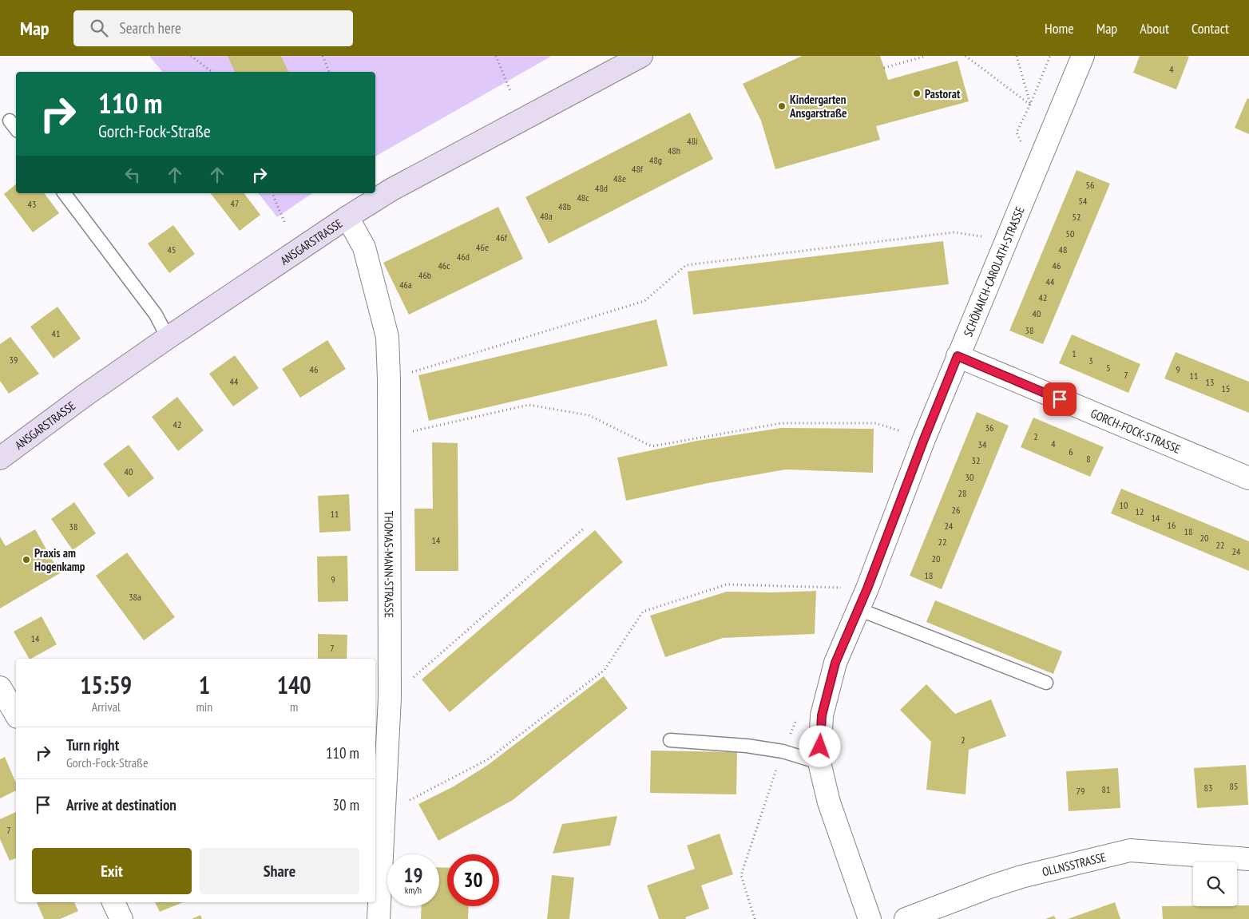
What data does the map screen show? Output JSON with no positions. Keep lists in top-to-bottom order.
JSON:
{
  "streets": {
    "street": [
      "ANSGARSTRASSE",
      "SCHÖNAICH-CAROLATH-STRASSE",
      "GORCH-FOCK-STRASSE",
      "THOMAS-MANN-STRASSE",
      "OLLNSSTRASSE"
    ]
  },
  "crossings": [
    ["ANSGARSTRASSE", "THOMAS-MANN-STRASSE"],
    ["SCHÖNAICH-CAROLATH-STRASSE", "GORCH-FOCK-STRASSE"]
  ],
  "places": ["Pastorat", "Kindergarten Ansgarstraße", "Praxis am Hogenkamp"],
  "house_numbers": [
    "4",
    "48i",
    "48h",
    "48g",
    "48f",
    "48e",
    "56",
    "48d",
    "48c",
    "54",
    "47",
    "43",
    "48b",
    "48a",
    "52",
    "50",
    "46f",
    "46e",
    "45",
    "48",
    "46d",
    "46c",
    "46",
    "46b",
    "44",
    "46a",
    "42",
    "40",
    "38",
    "41",
    "1",
    "39",
    "3",
    "5",
    "46",
    "9",
    "7",
    "11",
    "44",
    "13",
    "15",
    "42",
    "36",
    "2",
    "4",
    "34",
    "6",
    "8",
    "32",
    "40",
    "30",
    "28",
    "10",
    "26",
    "12",
    "11",
    "14",
    "16",
    "24",
    "38",
    "18",
    "20",
    "14",
    "22",
    "22",
    "24",
    "20",
    "18",
    "9",
    "38a",
    "14",
    "7",
    "2",
    "85",
    "83",
    "81",
    "79",
    "7"
  ],
  "page": {
    "header": "Map",
    "search": "Search here",
    "nav": [
      "Home",
      "Map",
      "About",
      "Contact"
    ],
    "turn": ["110 m", "Gorch-Fock-Straße"],
    "eta": [
      "15:59",
      "Arrival",
      "1",
      "min",
      "140",
      "m"
    ],
    "list": [
      {
        "name": "Turn right",
        "note": "Gorch-Fock-Straße",
        "value": "110 m"
      },
      {
        "name": "Arrive at destination",
        "value": "30 m"
      }
    ],
    "buttons": ["Exit", "Share"],
    "speed": "19 km/h",
    "limit": "30"
  }
}
